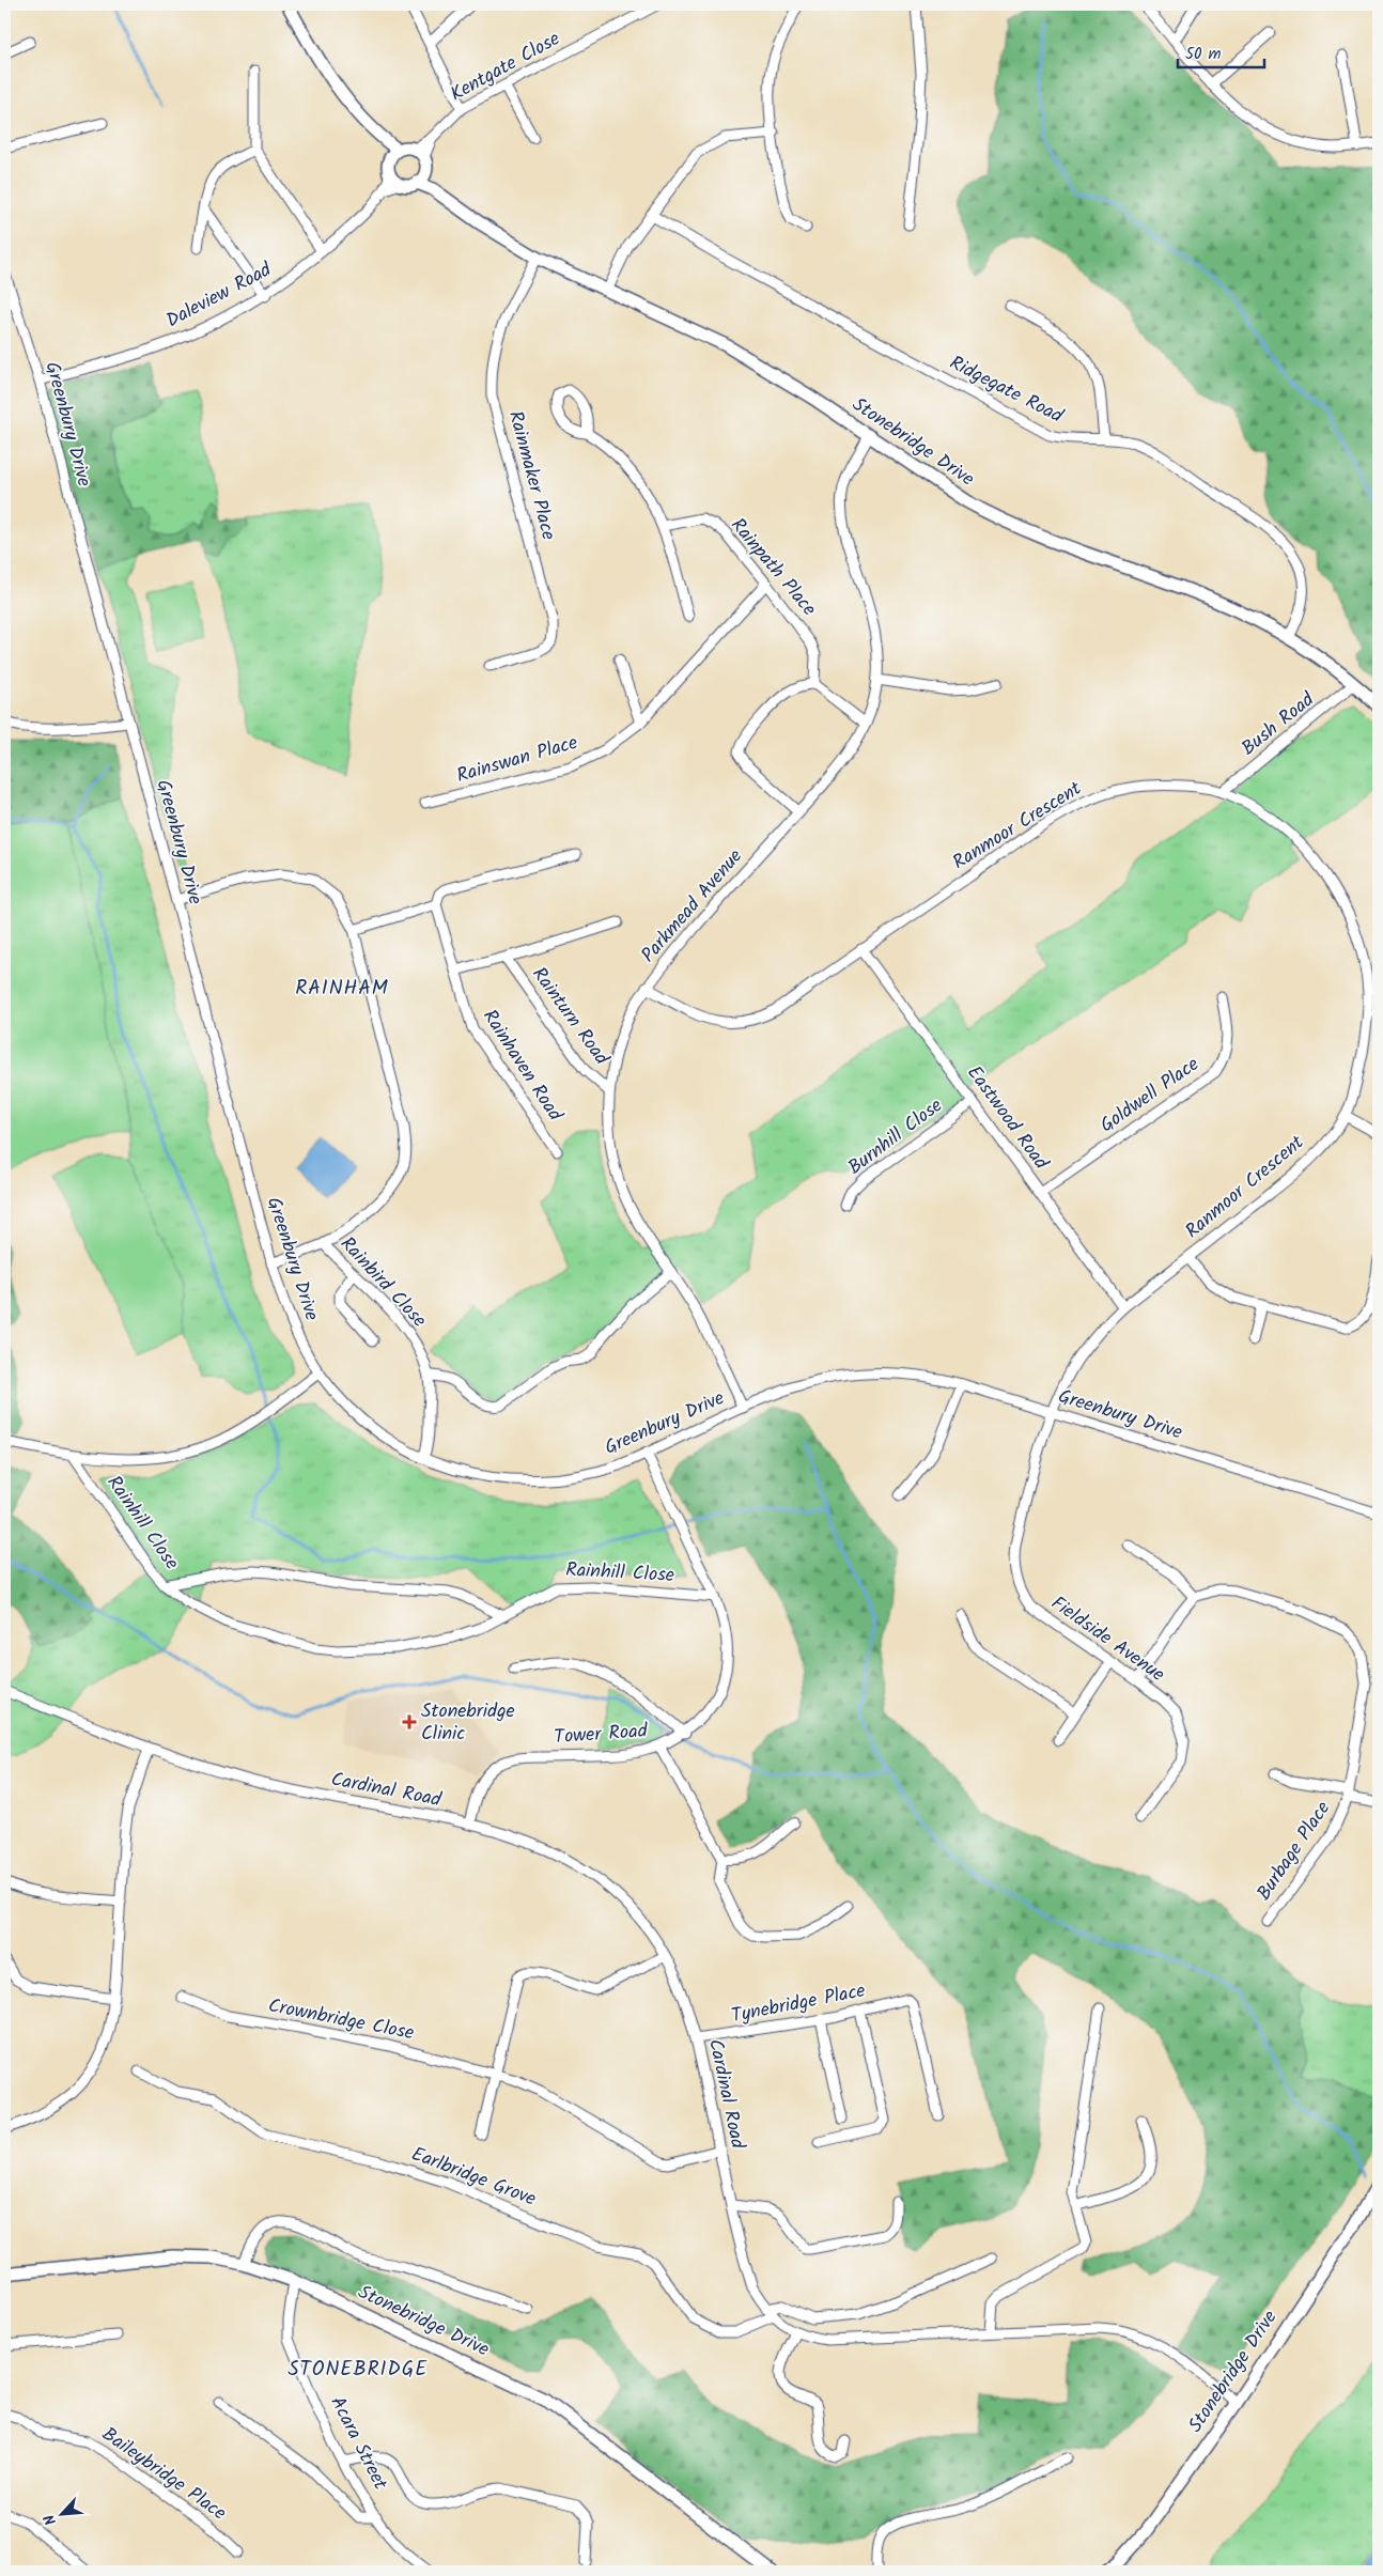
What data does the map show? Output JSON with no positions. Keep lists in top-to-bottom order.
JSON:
{
  "streets": {
    "street": [
      "Kentgate Close",
      "Daleview Road",
      "Ridgegate Road",
      "Greenbury Drive",
      "Stonebridge Drive",
      "Rainmaker Place",
      "Rainpath Place",
      "Bush Road",
      "Rainswan Place",
      "Ranmoor Crescent",
      "Parkmead Avenue",
      "Rainturn Road",
      "Rainhaven Road",
      "Goldwell Place",
      "Eastwood Road",
      "Burnhill Close",
      "Rainbird Close",
      "Rainhill Close",
      "Fieldside Avenue",
      "Tower Road",
      "Cardinal Road",
      "Burbage Place",
      "Tynebridge Place",
      "Crownbridge Close",
      "Earlbridge Grove",
      "Acara Street",
      "Baileybridge Place"
    ]
  },
  "crossings": [
    ["Kentgate Close", "Daleview Road"],
    ["Kentgate Close", "Stonebridge Drive"],
    ["Daleview Road", "Greenbury Drive"],
    ["Daleview Road", "Stonebridge Drive"],
    ["Ridgegate Road", "Stonebridge Drive"],
    ["Greenbury Drive", "Ranmoor Crescent"],
    ["Greenbury Drive", "Parkmead Avenue"],
    ["Greenbury Drive", "Rainbird Close"],
    ["Greenbury Drive", "Fieldside Avenue"],
    ["Greenbury Drive", "Tower Road"],
    ["Stonebridge Drive", "Rainmaker Place"],
    ["Stonebridge Drive", "Bush Road"],
    ["Stonebridge Drive", "Parkmead Avenue"],
    ["Stonebridge Drive", "Cardinal Road"],
    ["Stonebridge Drive", "Acara Street"],
    ["Rainpath Place", "Rainswan Place"],
    ["Bush Road", "Ranmoor Crescent"],
    ["Ranmoor Crescent", "Parkmead Avenue"],
    ["Ranmoor Crescent", "Eastwood Road"],
    ["Ranmoor Crescent", "Fieldside Avenue"],
    ["Parkmead Avenue", "Rainturn Road"],
    ["Rainturn Road", "Rainhaven Road"],
    ["Goldwell Place", "Eastwood Road"],
    ["Eastwood Road", "Burnhill Close"],
    ["Rainhill Close", "Tower Road"],
    ["Tower Road", "Cardinal Road"],
    ["Cardinal Road", "Tynebridge Place"],
    ["Cardinal Road", "Crownbridge Close"],
    ["Cardinal Road", "Earlbridge Grove"]
  ],
  "districts": ["RAINHAM", "STONEBRIDGE"],
  "places": {
    "health": ["Stonebridge Clinic"]
  },
  "scale_bar": "50 m",
  "north": "bottom left"
}
